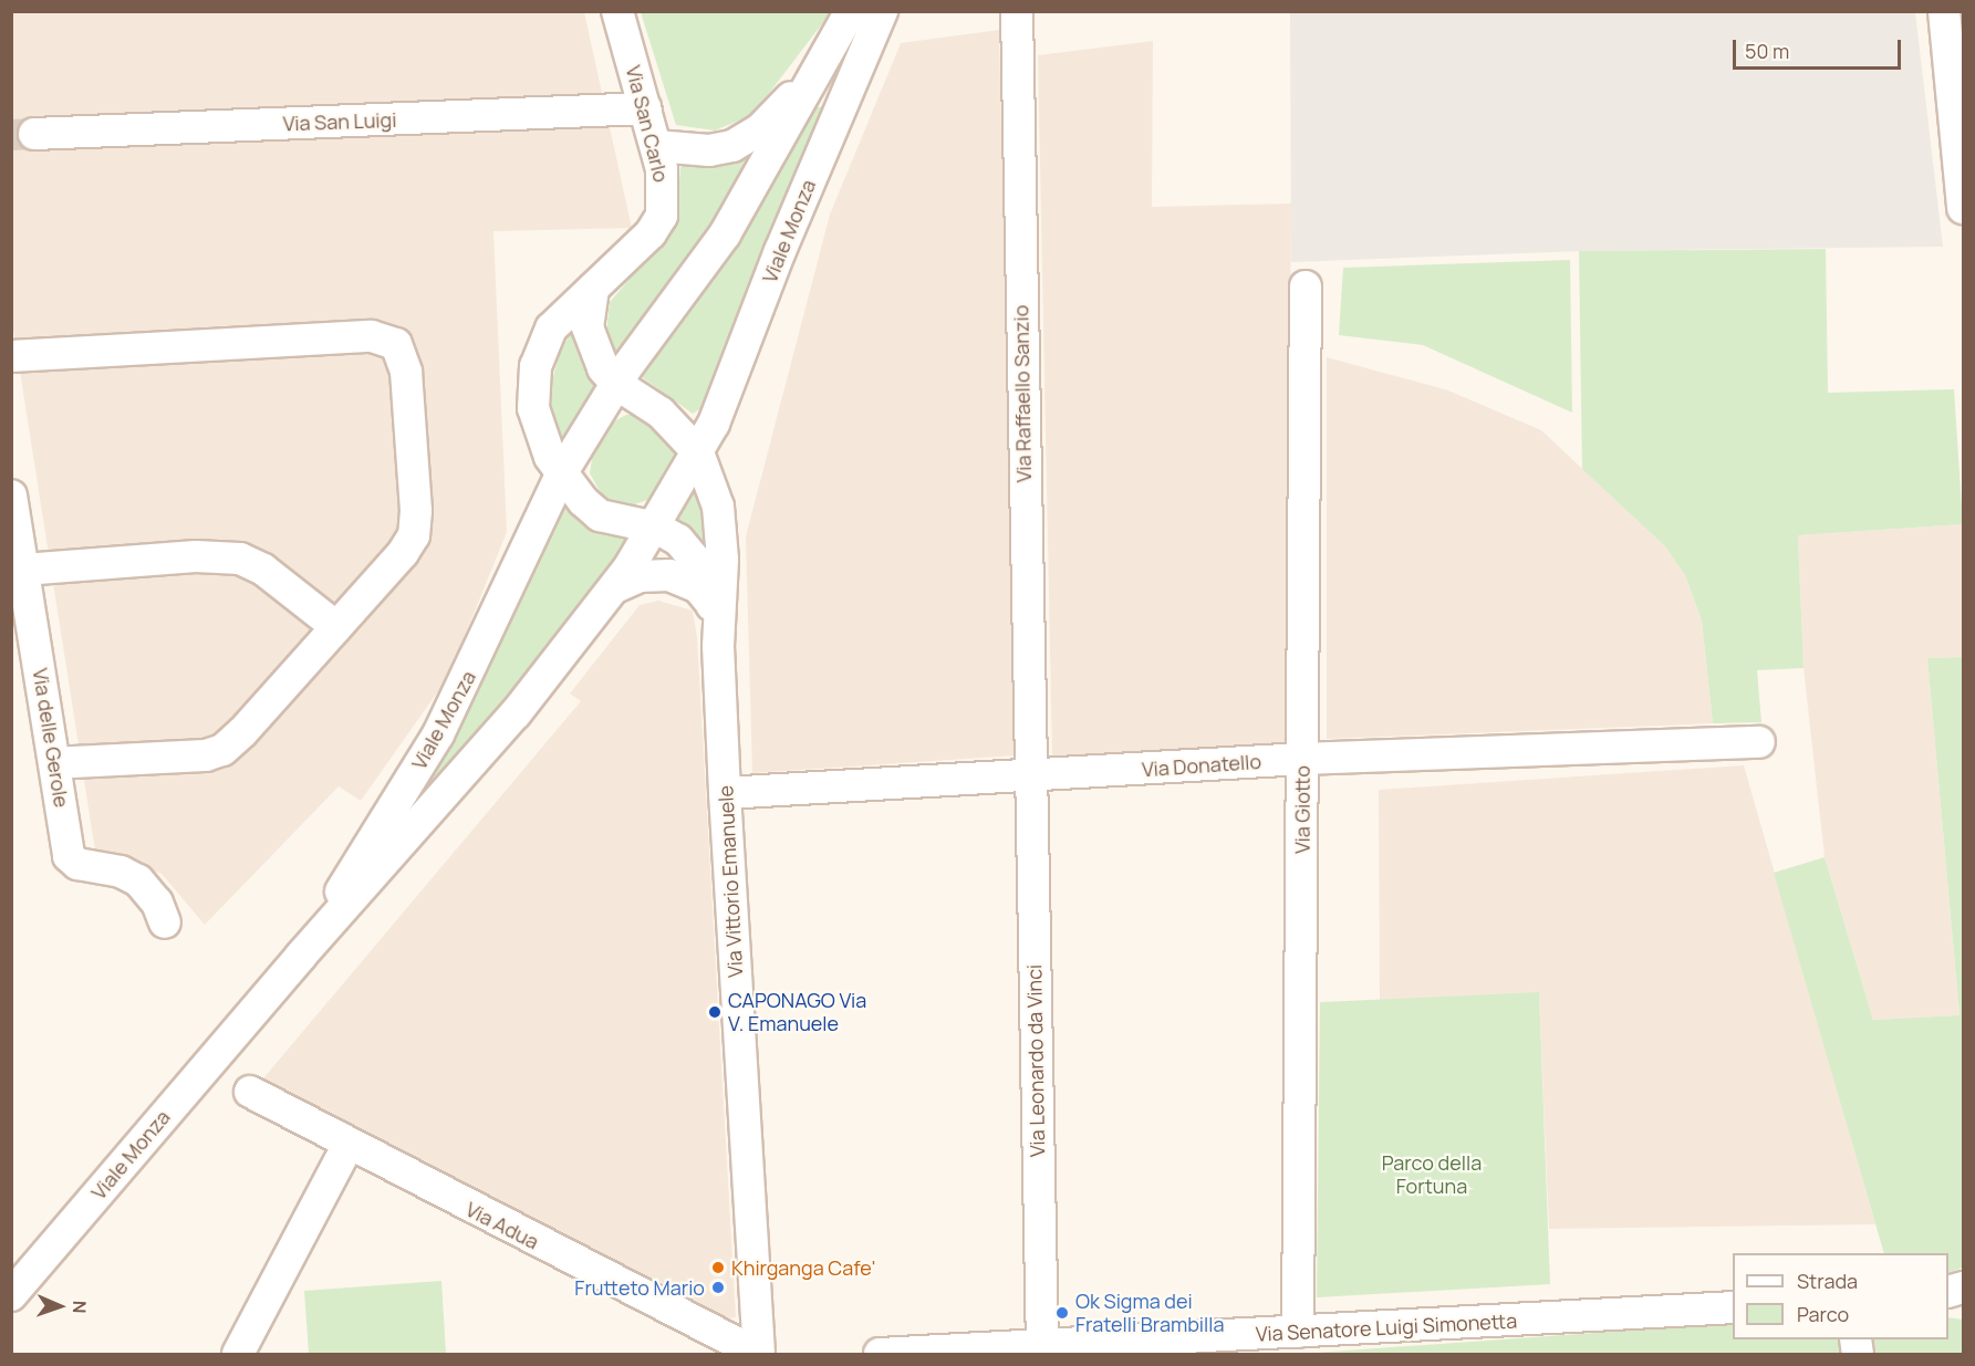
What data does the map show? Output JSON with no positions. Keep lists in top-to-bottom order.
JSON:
{
  "streets": {
    "street": [
      "Via San Luigi",
      "Via San Carlo",
      "Viale Monza",
      "Via Raffaello Sanzio",
      "Via delle Gerole",
      "Via Donatello",
      "Via Giotto",
      "Via Vittorio Emanuele",
      "Via Leonardo da Vinci",
      "Via Adua",
      "Via Senatore Luigi Simonetta"
    ]
  },
  "crossings": [
    ["Via San Luigi", "Via San Carlo"],
    ["Via San Carlo", "Viale Monza"],
    ["Viale Monza", "Via Vittorio Emanuele"],
    ["Via Raffaello Sanzio", "Via Donatello"],
    ["Via Raffaello Sanzio", "Via Leonardo da Vinci"],
    ["Via Donatello", "Via Giotto"],
    ["Via Donatello", "Via Vittorio Emanuele"],
    ["Via Donatello", "Via Leonardo da Vinci"],
    ["Via Giotto", "Via Senatore Luigi Simonetta"],
    ["Via Vittorio Emanuele", "Via Adua"],
    ["Via Leonardo da Vinci", "Via Senatore Luigi Simonetta"]
  ],
  "parks": ["Parco della Fortuna"],
  "places": [
    "CAPONAGO Via V. Emanuele",
    "Khirganga Cafe'",
    "Frutteto Mario",
    "Ok Sigma dei Fratelli Brambilla"
  ],
  "legend": ["Strada", "Parco"],
  "scale_bar": "50 m",
  "north": "right"
}
